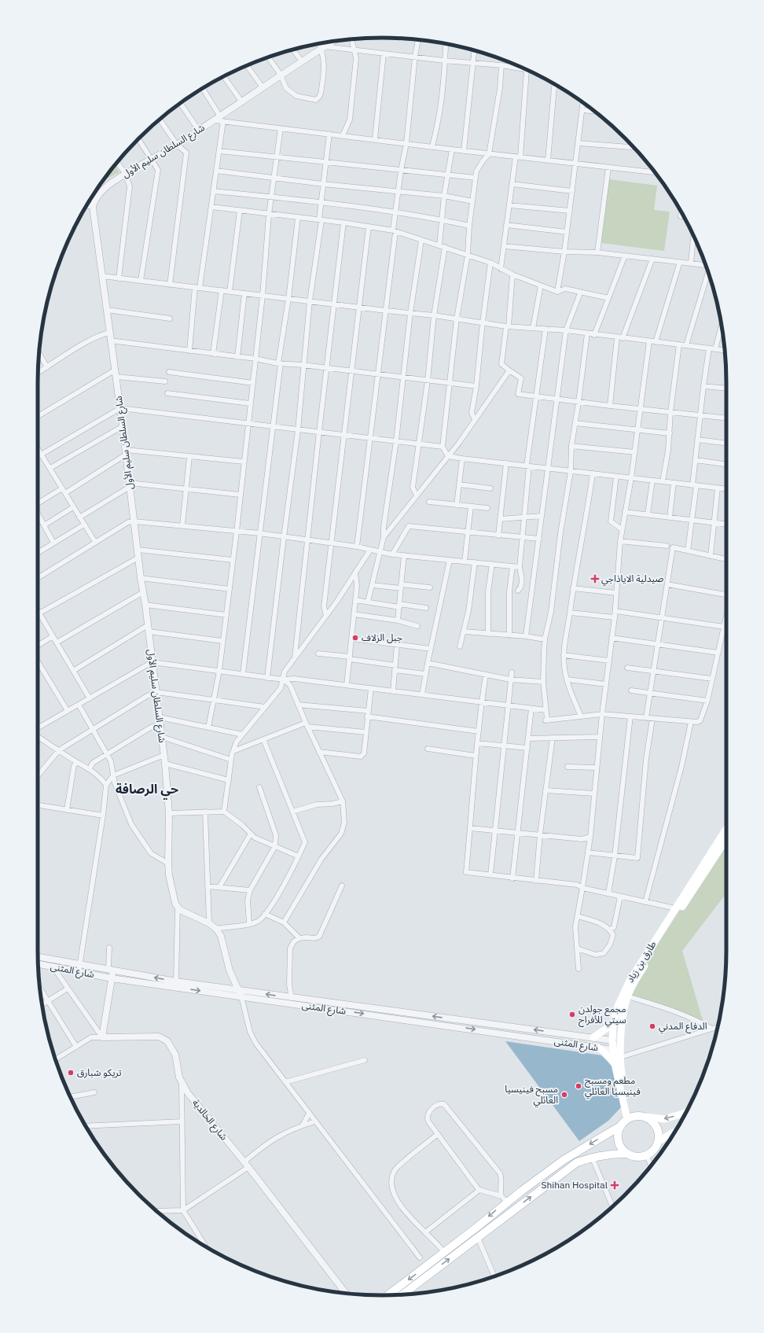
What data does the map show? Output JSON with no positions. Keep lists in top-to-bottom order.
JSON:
{
  "streets": {
    "main road": ["طارق بن زياد"],
    "street": ["شارع السلطان سليم الأول", "شارع المثنى", "شارع الخالدية"]
  },
  "crossings": [
    ["شارع السلطان سليم الأول", "شارع المثنى"],
    ["طارق بن زياد", "شارع المثنى"]
  ],
  "districts": ["حي الرصافة"],
  "places": {
    "health": ["صيدلية الاياذاجي", "Shihan Hospital"],
    "other": [
      "جبل الزلاف",
      "مجمع جولدن سيتي للأفراح",
      "الدفاع المدني",
      "تريكو شبارق",
      "مطعم ومسبح فينيسيا العائلي",
      "مسبح فينيسيا العائلي"
    ]
  }
}
